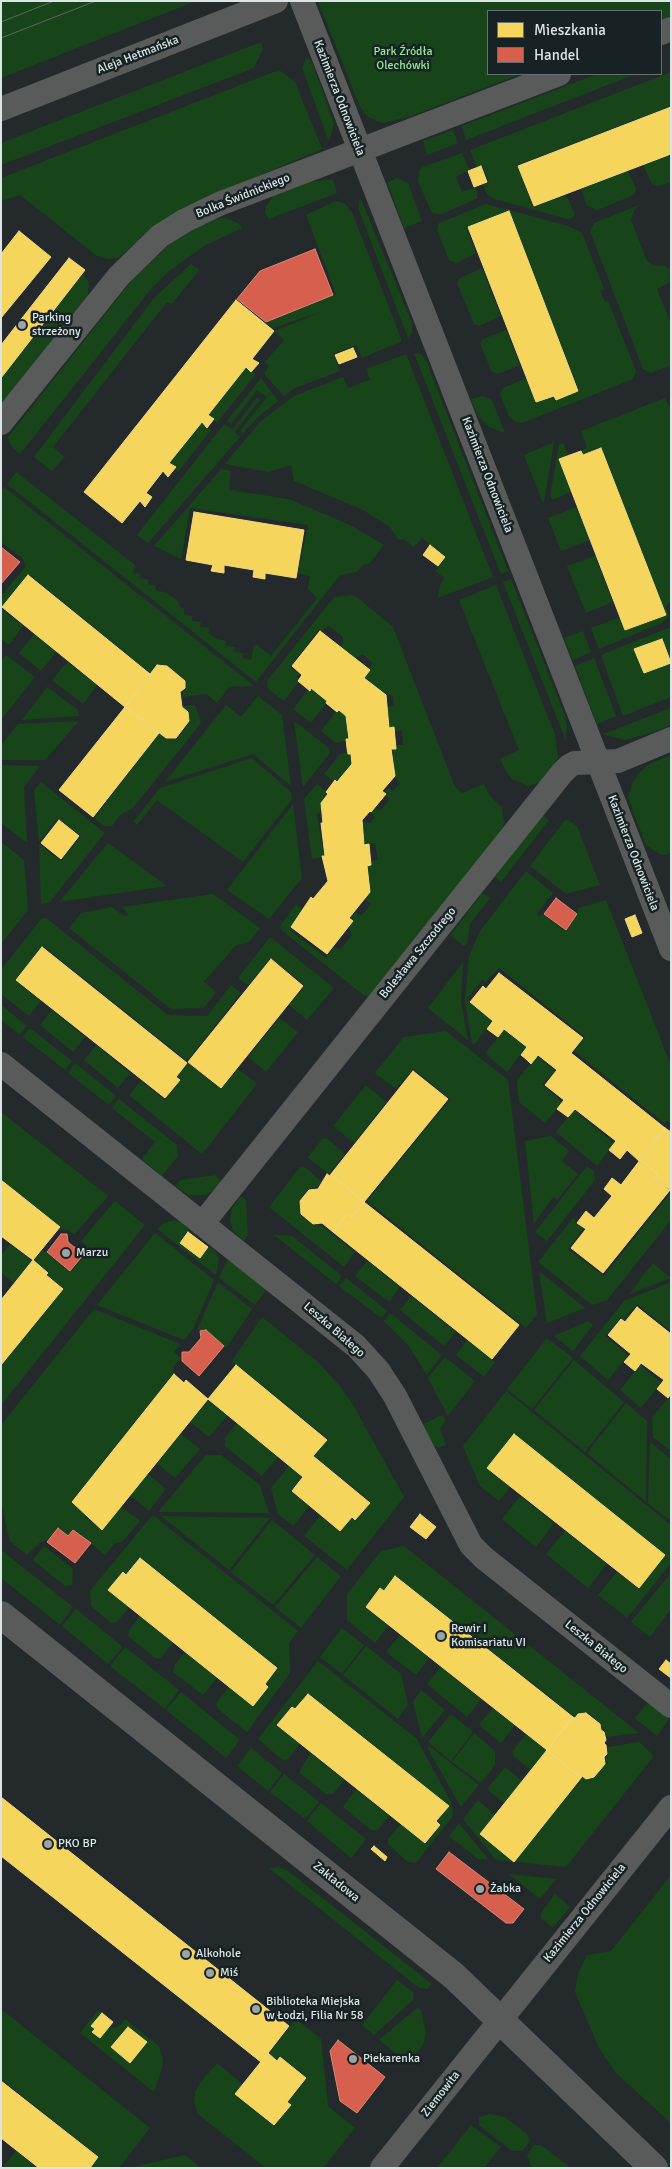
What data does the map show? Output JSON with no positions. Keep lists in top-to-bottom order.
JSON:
{
  "streets": {
    "street": [
      "Aleja Hetmańska",
      "Kazimierza Odnowiciela",
      "Bolka Świdnickiego",
      "Bolesława Szczodrego",
      "Leszka Białego",
      "Zakładowa",
      "Ziemowita"
    ]
  },
  "crossings": [
    ["Kazimierza Odnowiciela", "Bolka Świdnickiego"],
    ["Kazimierza Odnowiciela", "Bolesława Szczodrego"],
    ["Kazimierza Odnowiciela", "Zakładowa"],
    ["Kazimierza Odnowiciela", "Ziemowita"],
    ["Bolesława Szczodrego", "Leszka Białego"],
    ["Zakładowa", "Ziemowita"]
  ],
  "parks": ["Park Źródła Olechówki"],
  "places": [
    "Parking strzeżony",
    "Marzu",
    "Rewir I Komisariatu VI",
    "PKO BP",
    "Żabka",
    "Alkohole",
    "Miś",
    "Biblioteka Miejska w Łodzi, Filia Nr 58",
    "Piekarenka"
  ],
  "legend": ["Mieszkania", "Handel"]
}
